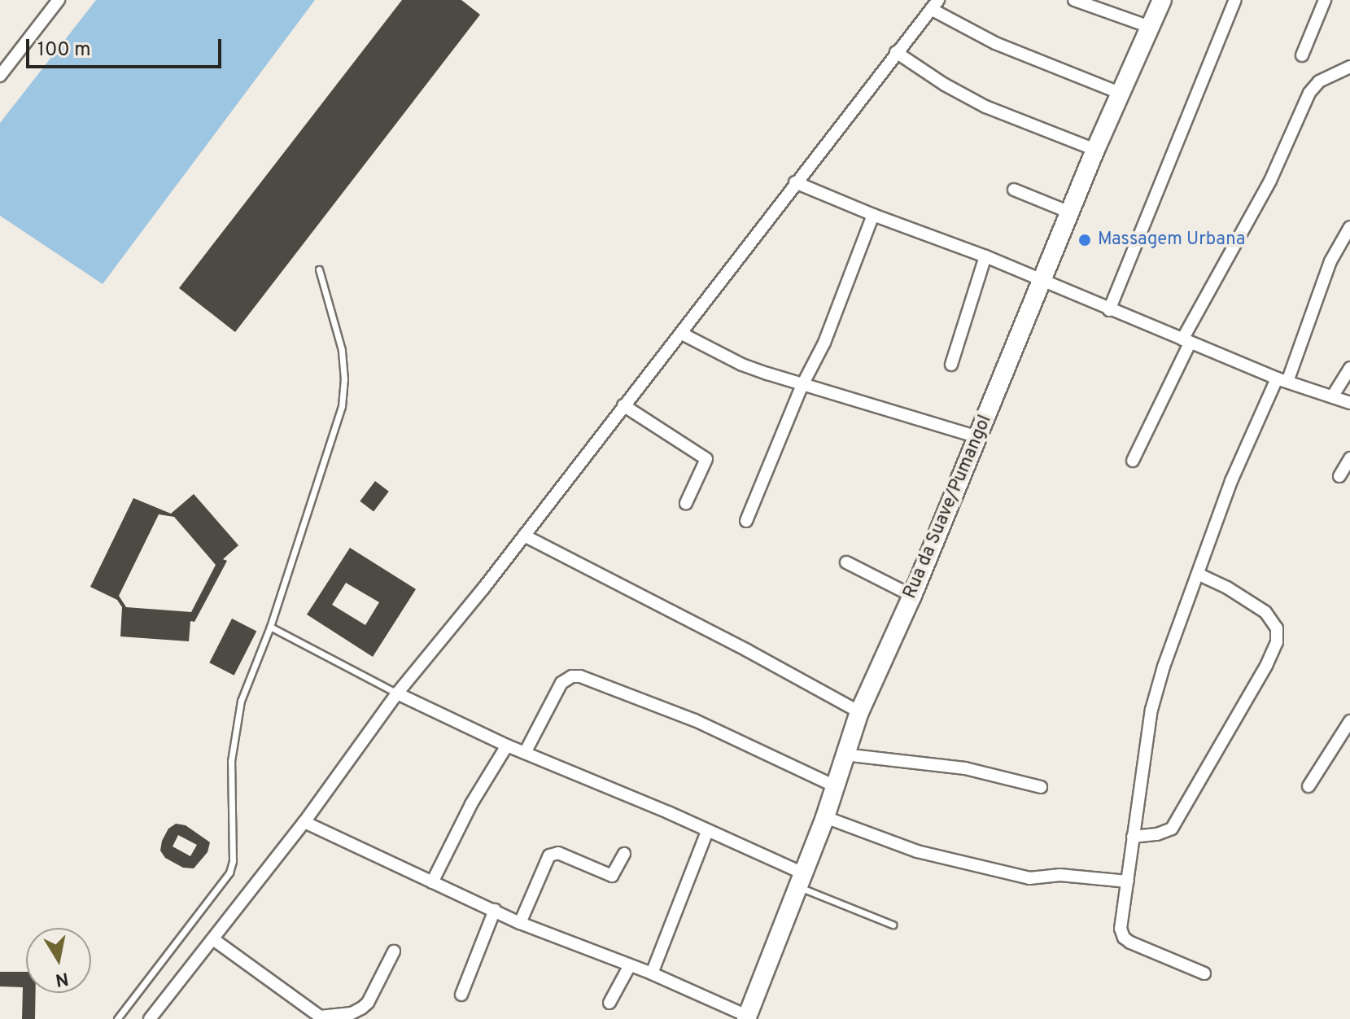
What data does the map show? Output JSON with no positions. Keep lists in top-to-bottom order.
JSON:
{
  "streets": {
    "street": ["Rua da Suave/Pumangol"]
  },
  "places": ["Massagem Urbana"],
  "scale_bar": "100 m",
  "north": "bottom"
}
